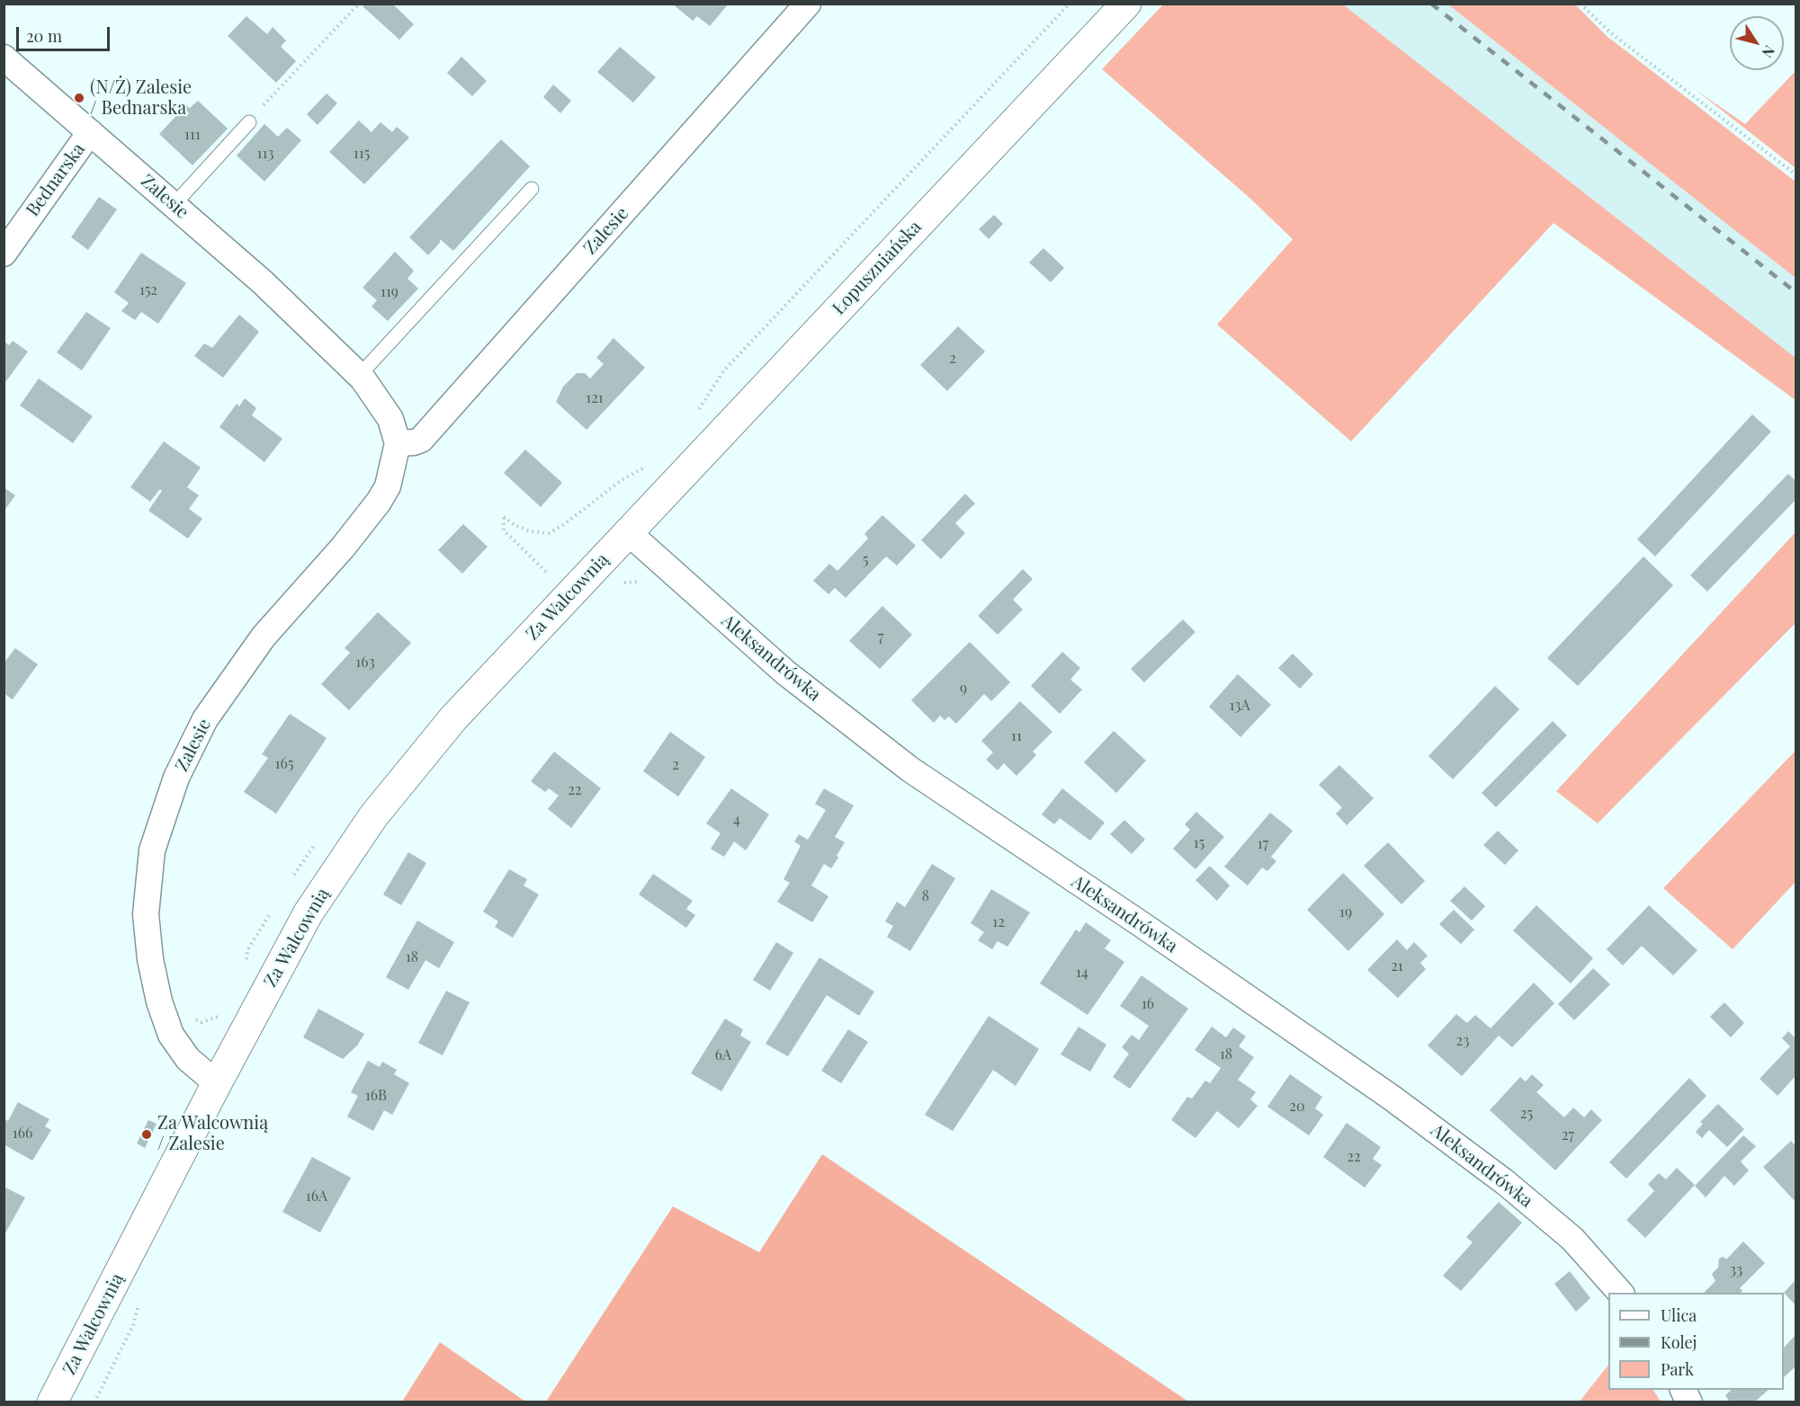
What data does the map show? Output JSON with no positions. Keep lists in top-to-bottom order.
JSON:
{
  "streets": {
    "main road": ["Łopuszniańska", "Za Walcownią"],
    "street": ["Bednarska", "Zalesie", "Aleksandrówka"]
  },
  "crossings": [
    ["Bednarska", "Zalesie"],
    ["Zalesie", "Za Walcownią"],
    ["Łopuszniańska", "Za Walcownią"],
    ["Łopuszniańska", "Aleksandrówka"],
    ["Za Walcownią", "Aleksandrówka"]
  ],
  "places": ["(N/Ż) Zalesie / Bednarska", "Za Walcownią / Zalesie"],
  "house_numbers": [
    "111",
    "113",
    "115",
    "152",
    "119",
    "2",
    "121",
    "5",
    "7",
    "163",
    "9",
    "13A",
    "11",
    "165",
    "2",
    "22",
    "4",
    "15",
    "17",
    "8",
    "19",
    "12",
    "18",
    "21",
    "14",
    "16",
    "23",
    "18",
    "6A",
    "16B",
    "20",
    "25",
    "166",
    "27",
    "22",
    "16A",
    "33"
  ],
  "legend": ["Ulica", "Kolej", "Park"],
  "scale_bar": "20 m",
  "north": "bottom right"
}
